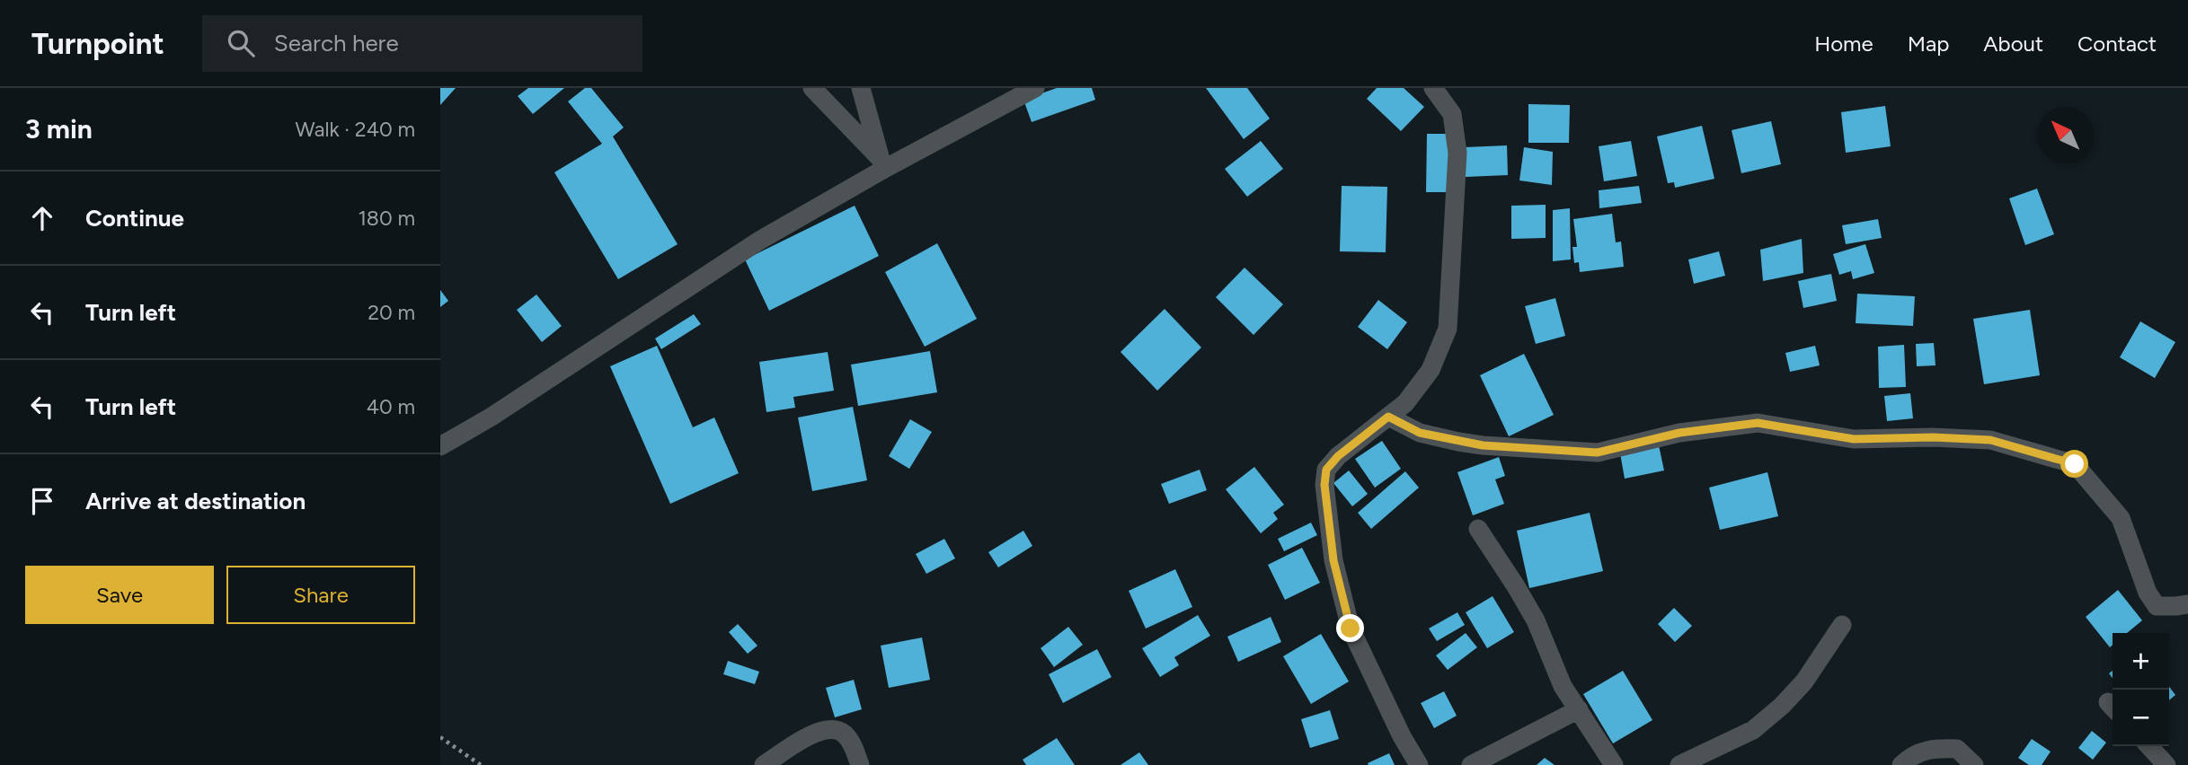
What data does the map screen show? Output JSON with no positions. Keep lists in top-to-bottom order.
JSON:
{
  "north": "top left",
  "page": {
    "header": "Turnpoint",
    "search": "Search here",
    "nav": [
      "Home",
      "Map",
      "About",
      "Contact"
    ],
    "heading": ["3 min", "Walk · 240 m"],
    "list": [
      ["Continue", "180 m"],
      ["Turn left", "20 m"],
      ["Turn left", "40 m"],
      "Arrive at destination"
    ],
    "buttons": ["Save", "Share"],
    "map_buttons": ["+", "−"]
  }
}
